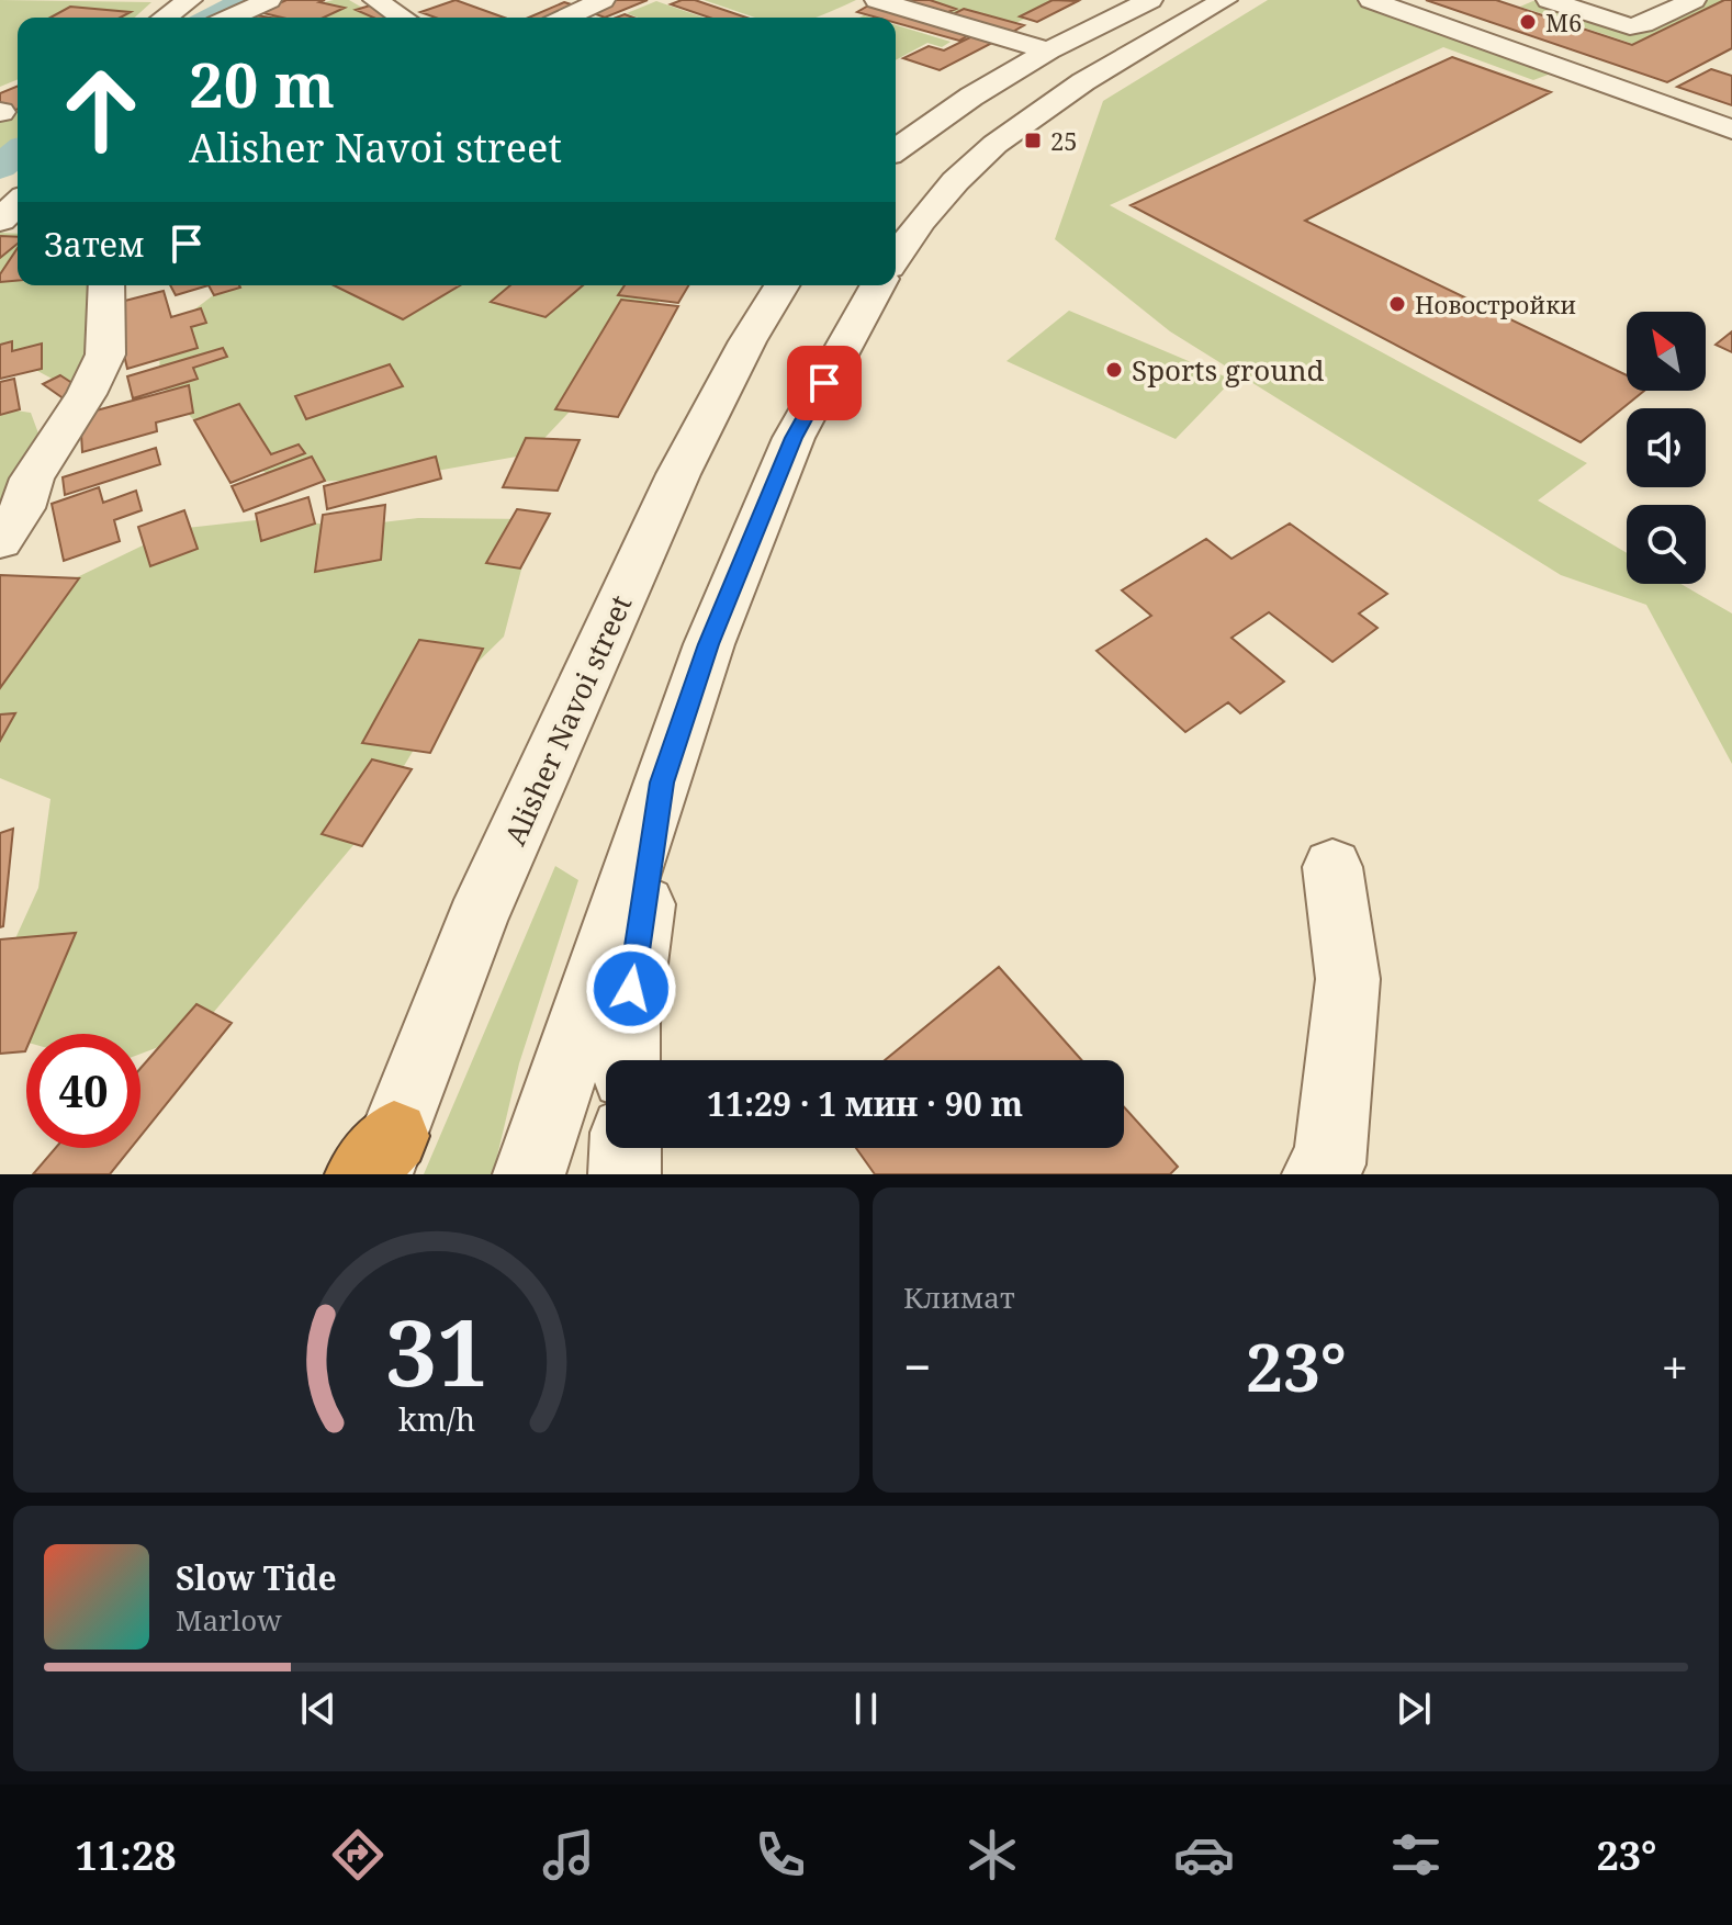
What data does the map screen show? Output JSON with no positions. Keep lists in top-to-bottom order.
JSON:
{
  "streets": {
    "street": ["Alisher Navoi street"]
  },
  "places": {
    "other": ["М6", "Новостройки", "Sports ground"],
    "transit": ["25"]
  },
  "north": "top left",
  "page": {
    "turn": ["20 m", "Alisher Navoi street"],
    "then": "Затем",
    "limit": "40",
    "trip": "11:29 · 1 мин · 90 m",
    "tile": "Климат",
    "heat": ["−", "23°", "+"],
    "song": ["Slow Tide", "Marlow"],
    "tabs": ["11:28", "23°"],
    "gauge": ["31", "km/h"]
  }
}
